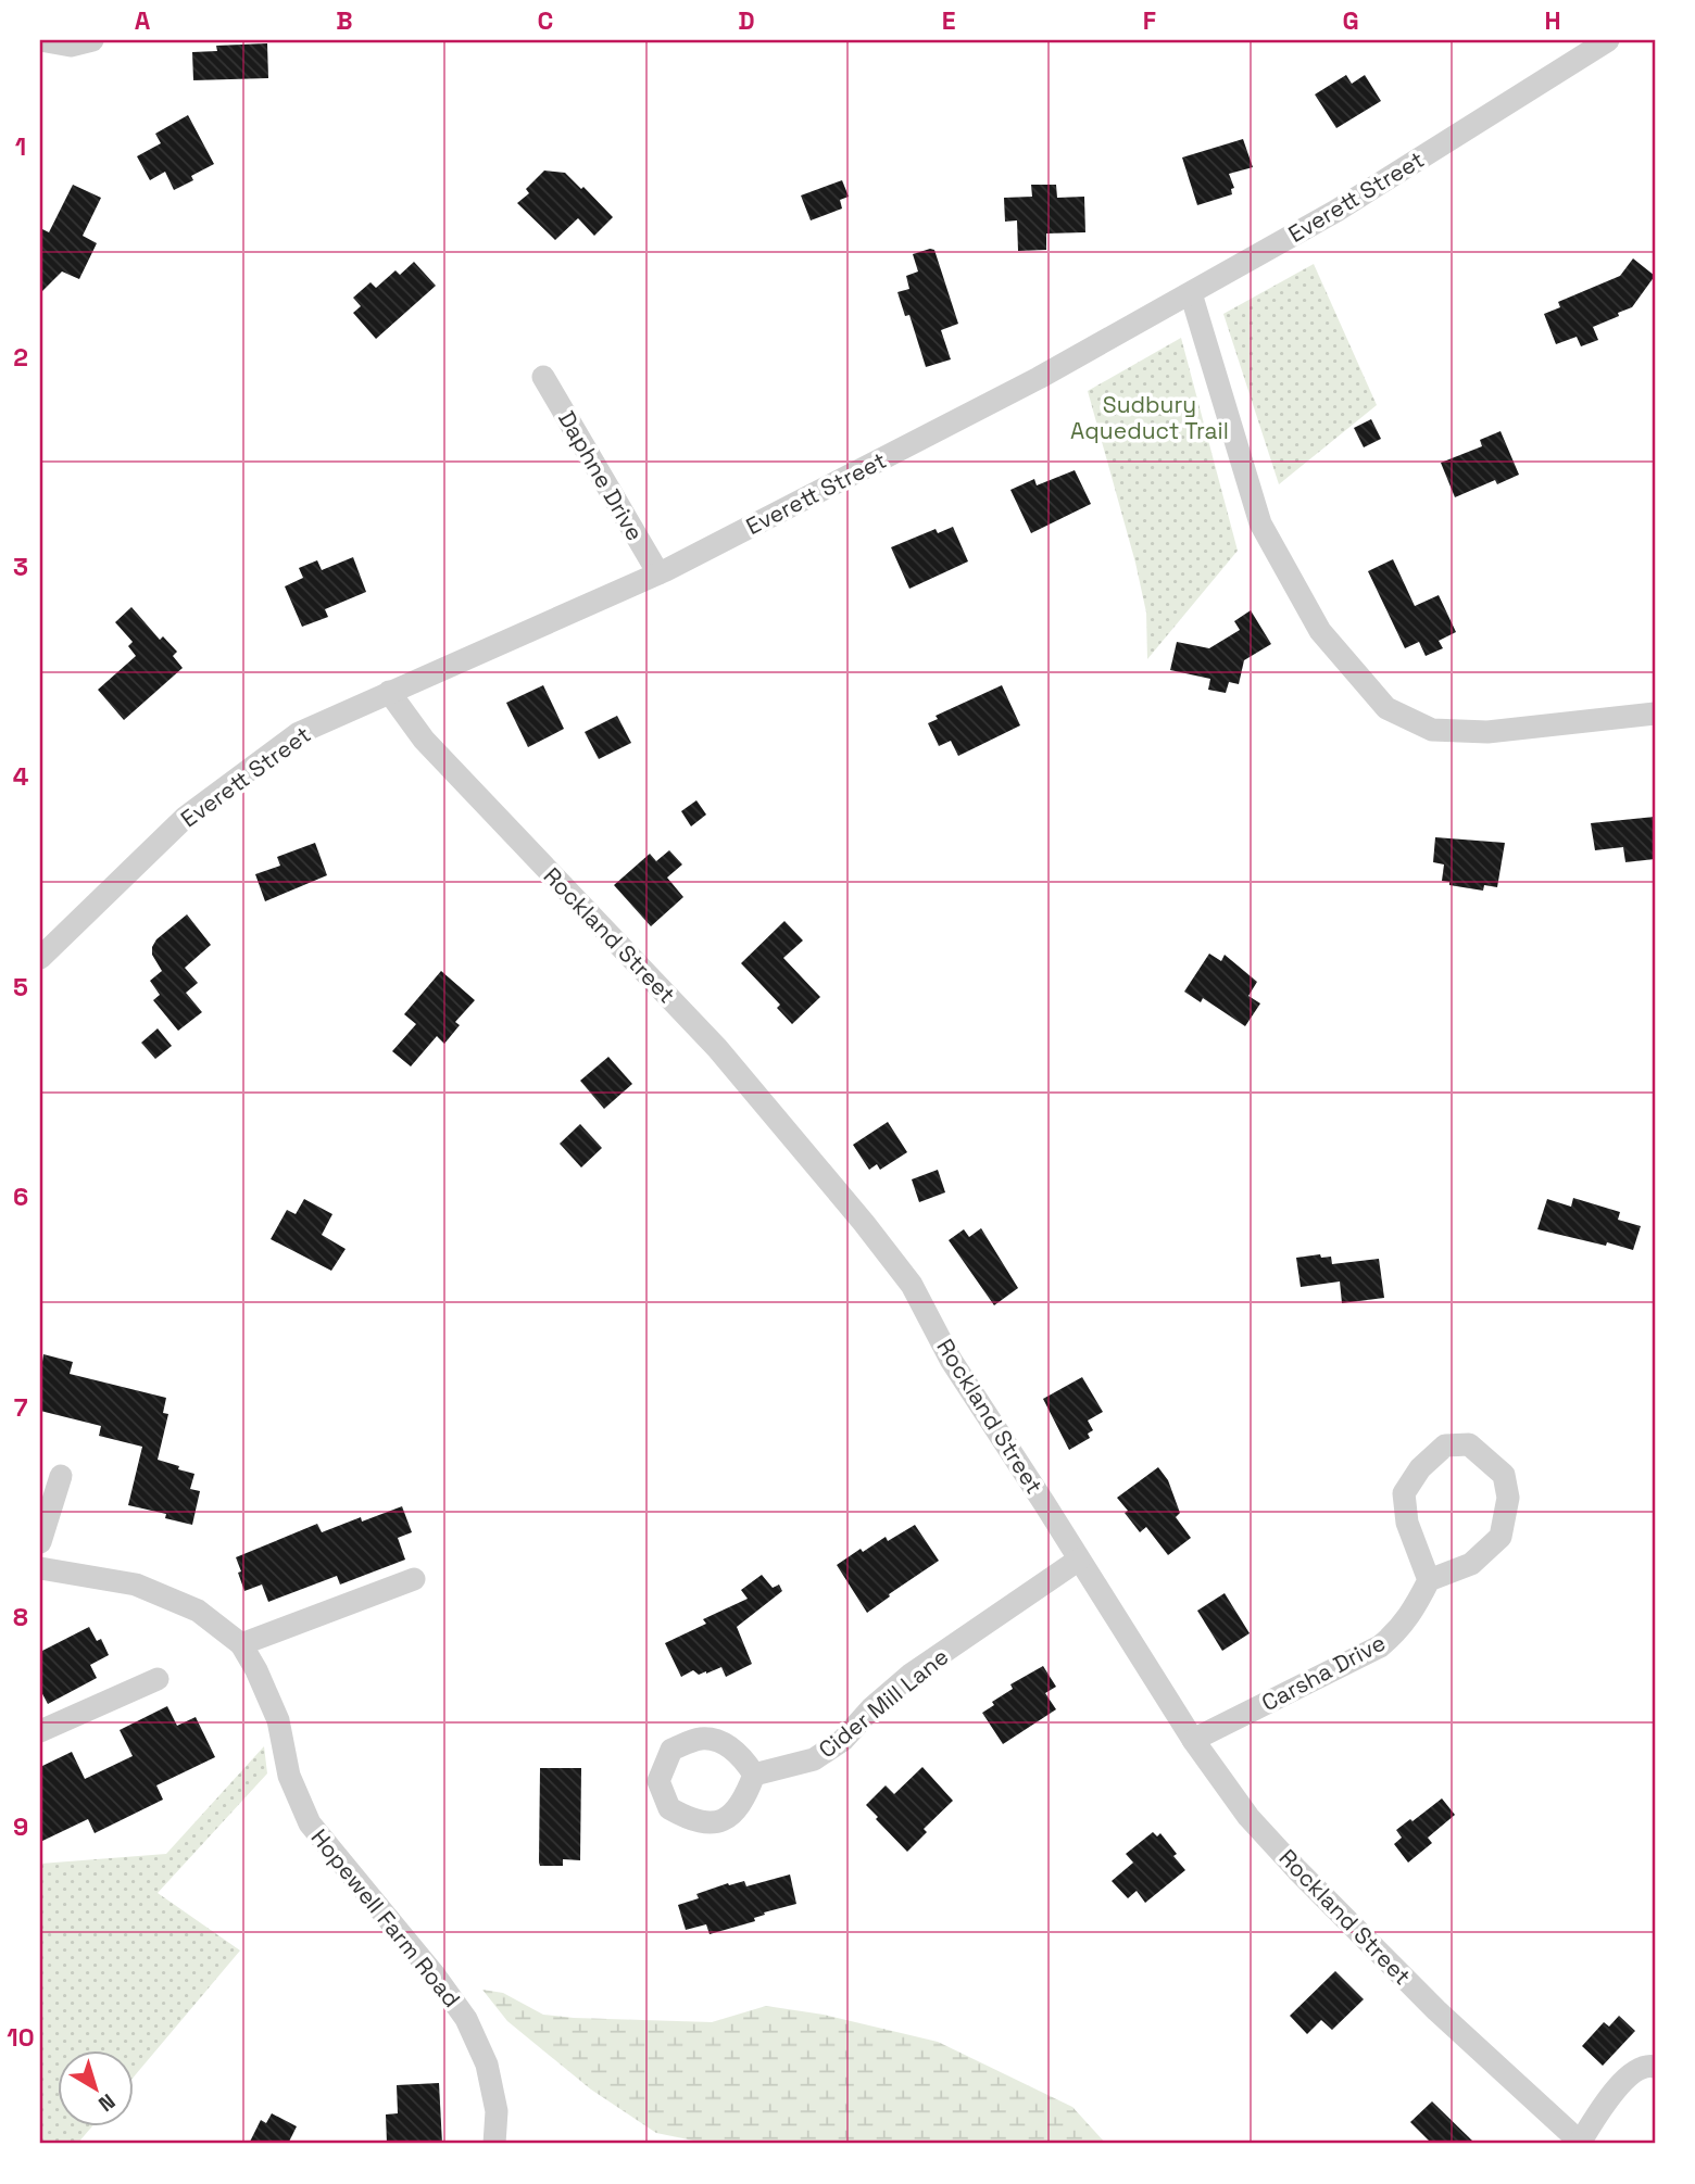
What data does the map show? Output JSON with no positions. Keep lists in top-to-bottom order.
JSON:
{
  "streets": {
    "street": [
      "Everett Street",
      "Daphne Drive",
      "Rockland Street",
      "Carsha Drive",
      "Cider Mill Lane",
      "Hopewell Farm Road"
    ]
  },
  "crossings": [
    ["Everett Street", "Daphne Drive"],
    ["Everett Street", "Rockland Street"],
    ["Rockland Street", "Carsha Drive"],
    ["Rockland Street", "Cider Mill Lane"]
  ],
  "parks": ["Sudbury Aqueduct Trail"],
  "north": "bottom right",
  "grid": {
    "columns": [
      "A",
      "B",
      "C",
      "D",
      "E",
      "F",
      "G",
      "H"
    ],
    "rows": [
      "1",
      "2",
      "3",
      "4",
      "5",
      "6",
      "7",
      "8",
      "9",
      "10"
    ]
  }
}
